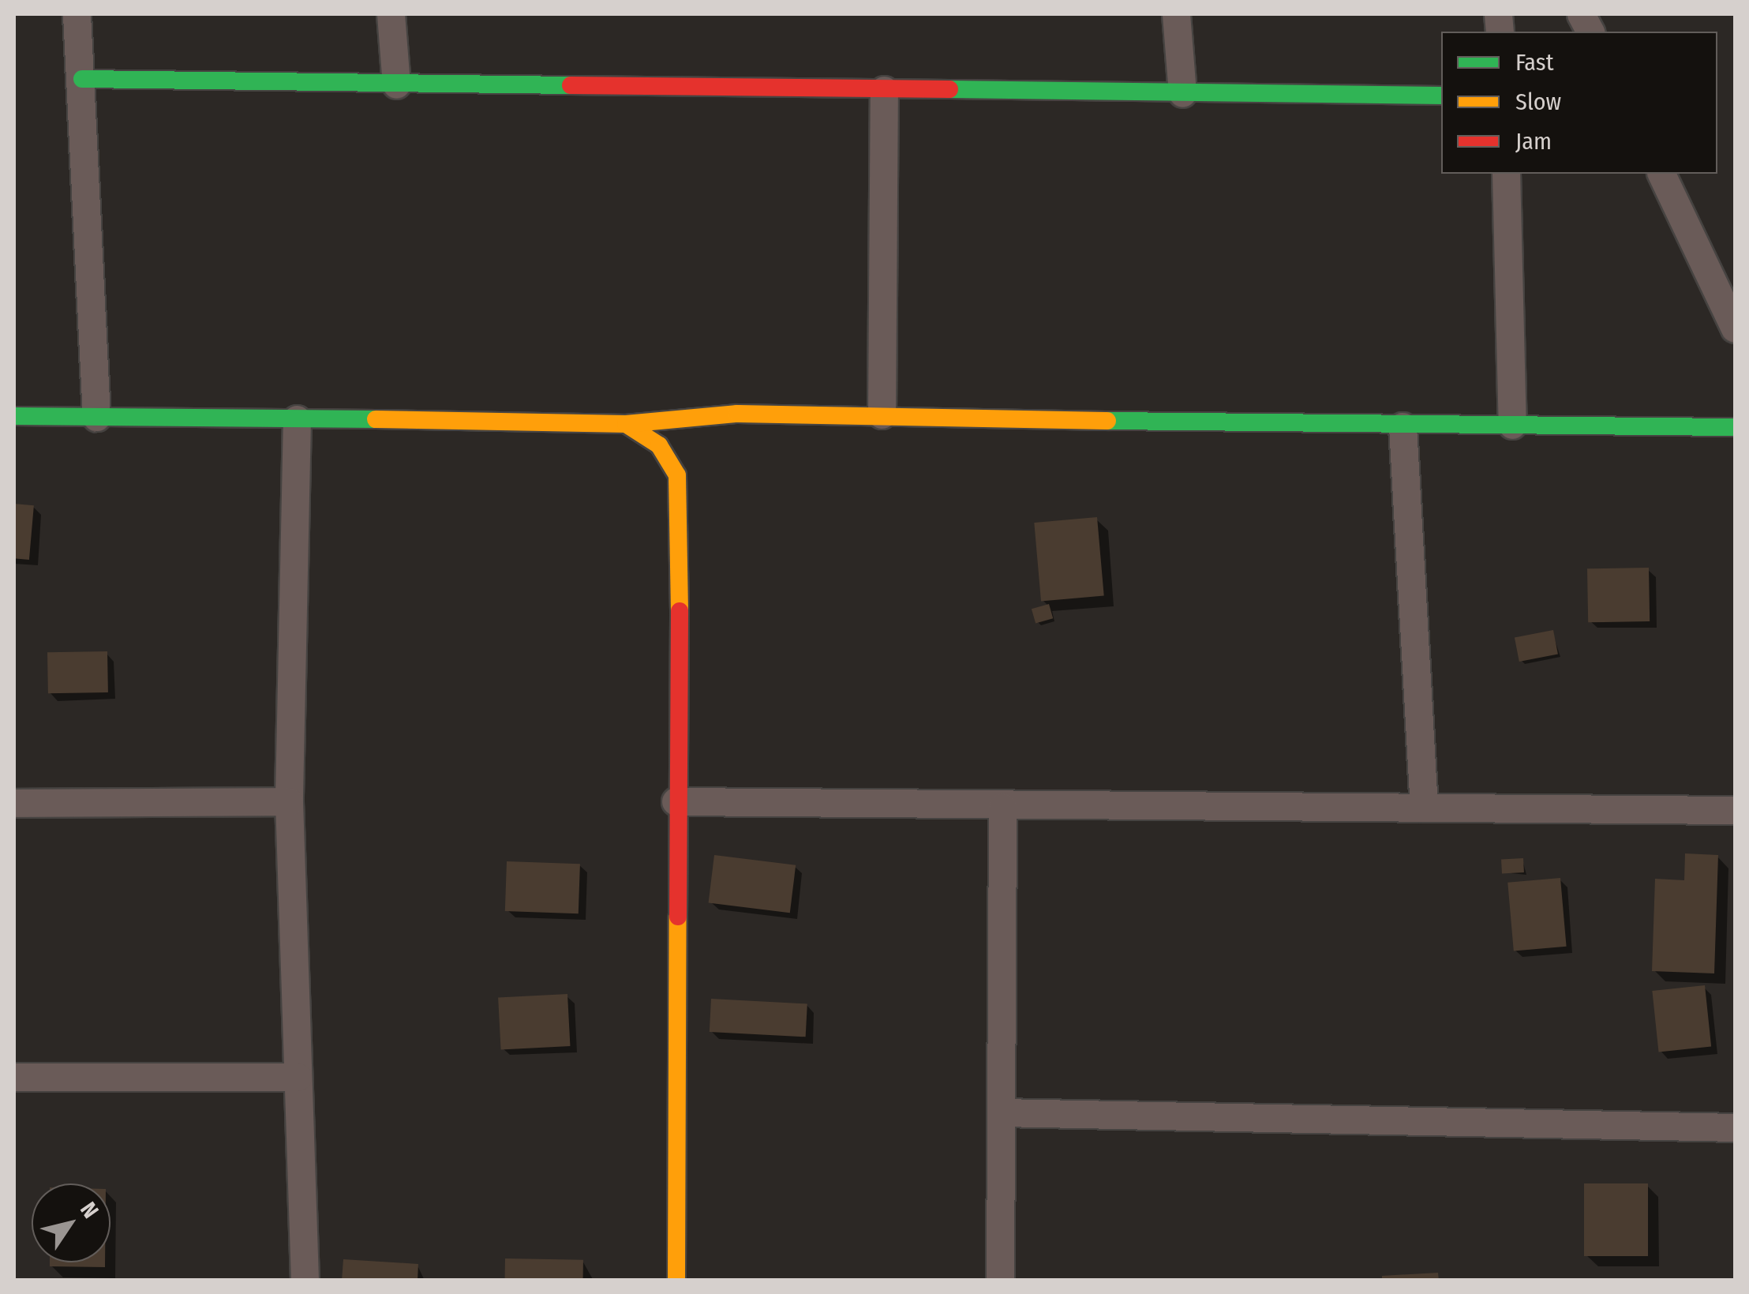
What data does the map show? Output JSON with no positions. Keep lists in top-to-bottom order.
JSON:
{
  "legend": ["Fast", "Slow", "Jam"],
  "north": "top right"
}
